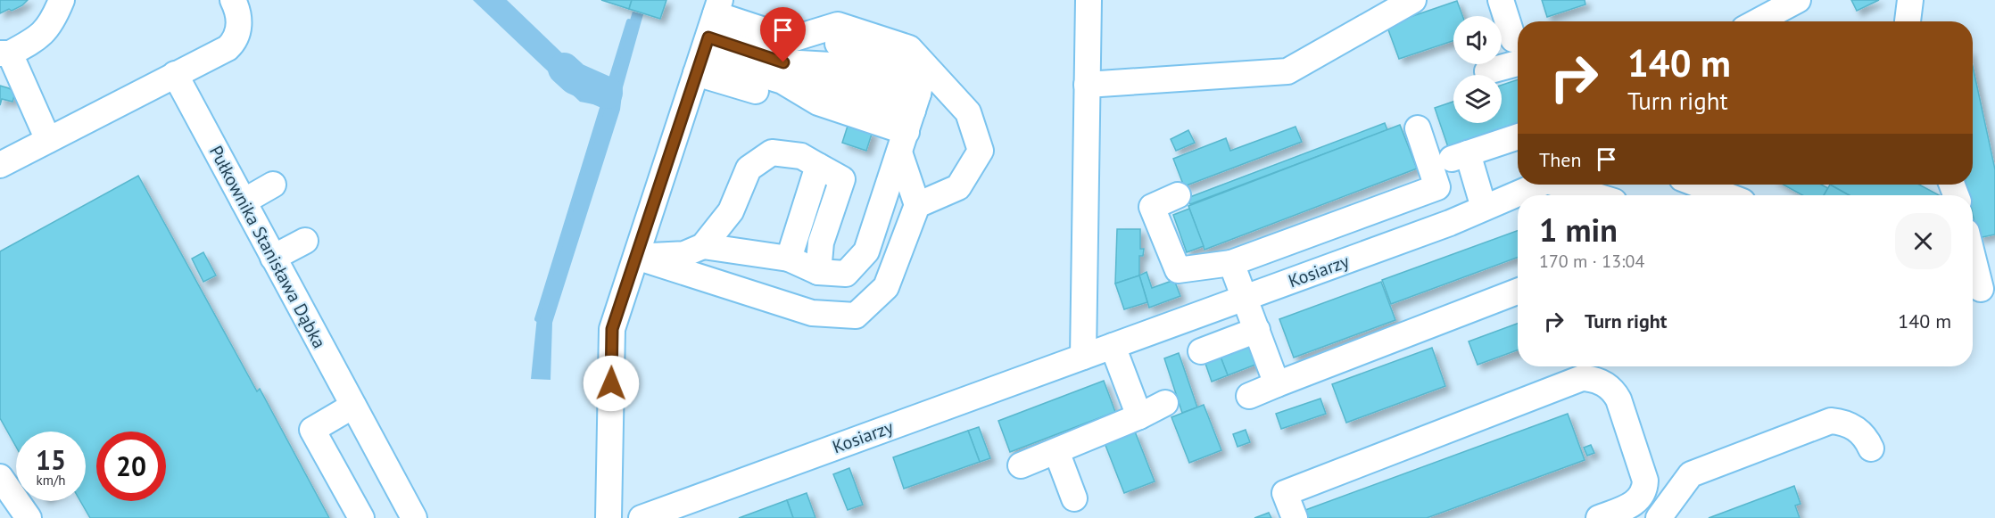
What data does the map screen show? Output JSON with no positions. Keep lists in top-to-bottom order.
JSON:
{
  "streets": {
    "street": ["Pułkownika Stanisława Dąbka", "Kosiarzy"]
  },
  "page": {
    "turn": ["140 m", "Turn right"],
    "then": "Then",
    "heading": ["1 min", "170 m · 13:04"],
    "list": [
      {
        "name": "Turn right",
        "value": "140 m"
      }
    ],
    "speed": "15 km/h",
    "limit": "20"
  }
}
